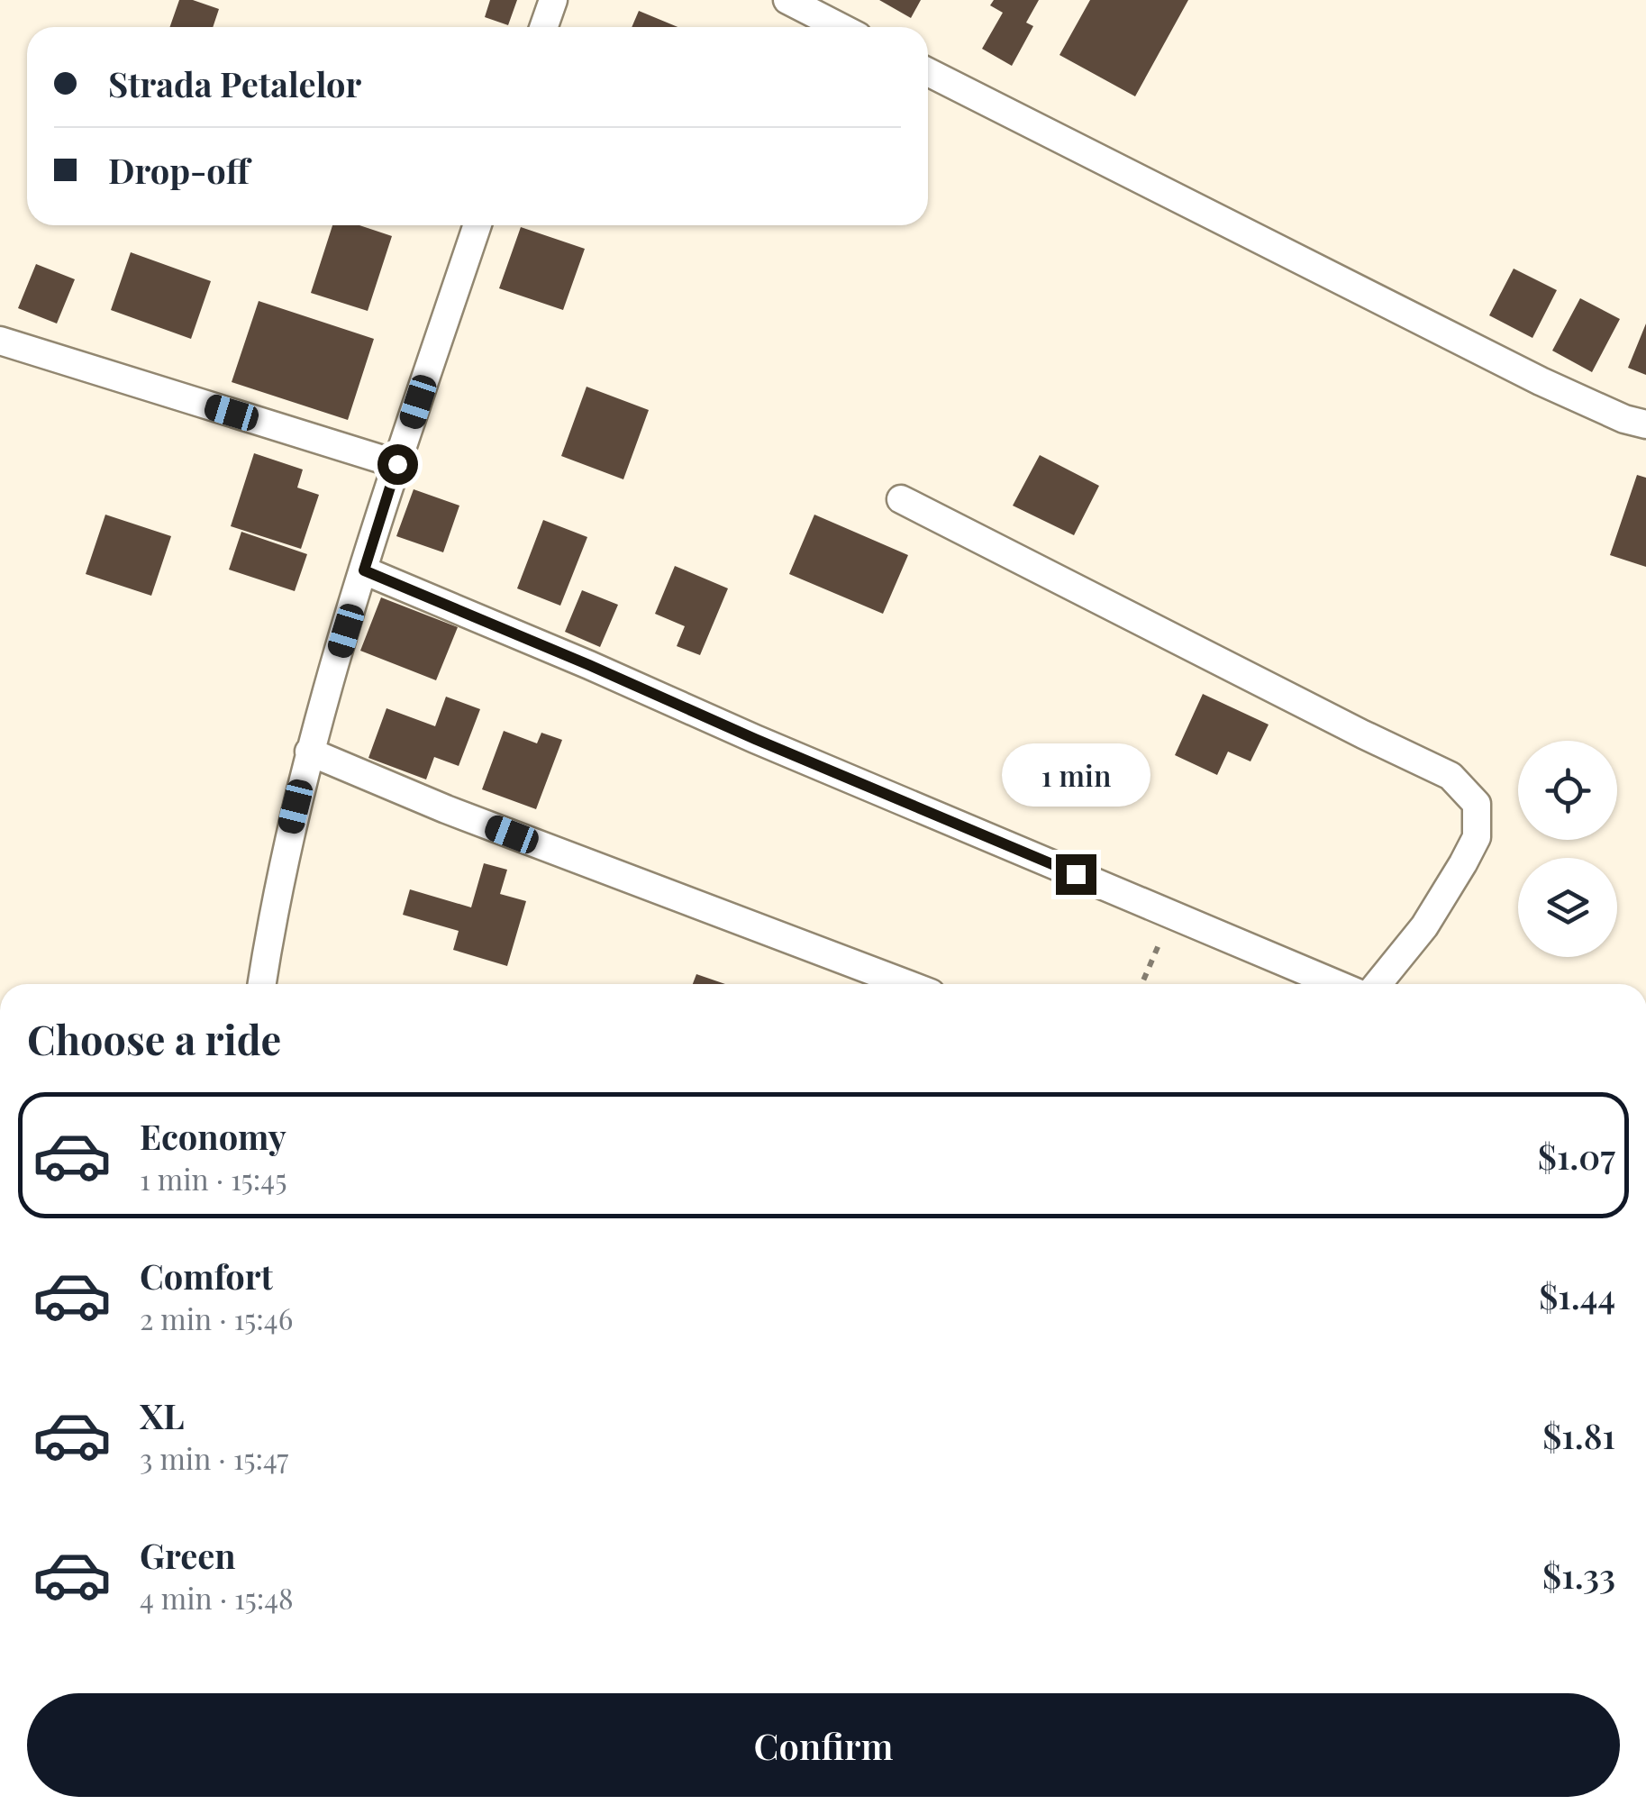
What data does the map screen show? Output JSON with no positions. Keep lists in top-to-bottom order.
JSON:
{
  "page": {
    "banner": ["Strada Petalelor", "Drop-off"],
    "bubble": "1 min",
    "heading": "Choose a ride",
    "list": [
      {
        "name": "Economy",
        "note": "1 min · 15:45",
        "value": "$1.07"
      },
      {
        "name": "Comfort",
        "note": "2 min · 15:46",
        "value": "$1.44"
      },
      {
        "name": "XL",
        "note": "3 min · 15:47",
        "value": "$1.81"
      },
      {
        "name": "Green",
        "note": "4 min · 15:48",
        "value": "$1.33"
      }
    ],
    "buttons": "Confirm"
  }
}
